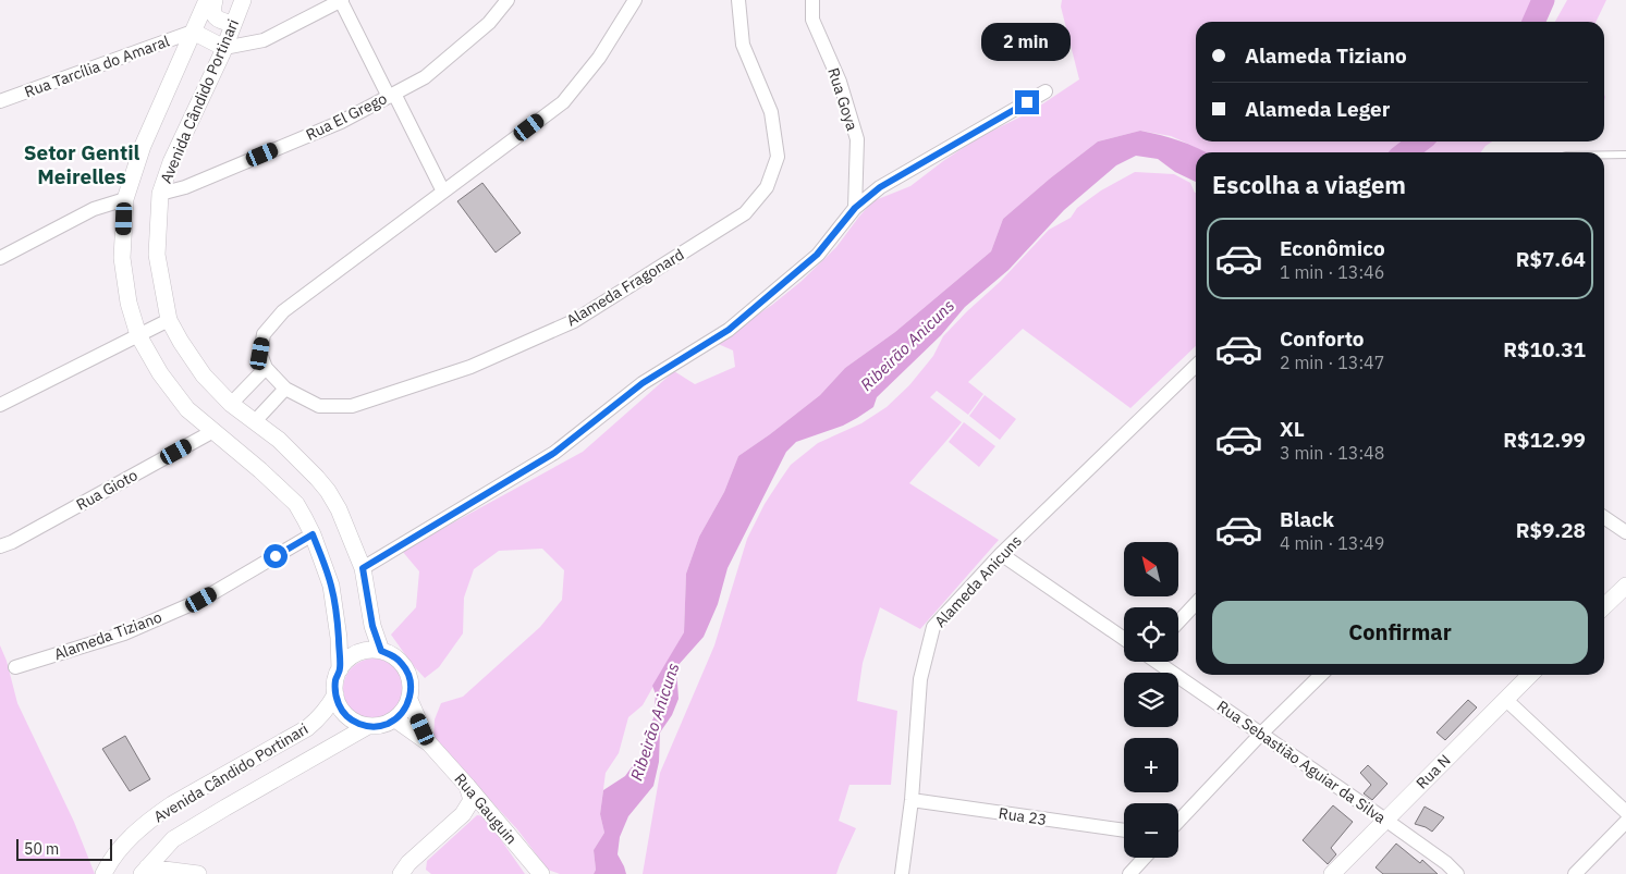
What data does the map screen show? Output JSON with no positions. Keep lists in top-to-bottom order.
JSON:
{
  "streets": {
    "street": [
      "Rua Tarcília do Amaral",
      "Rua Goya",
      "Avenida Cândido Portinari",
      "Rua El Grego",
      "Alameda Fragonard",
      "Rua Gioto",
      "Alameda Anicuns",
      "Alameda Tiziano",
      "Rua Sebastião Aguiar da Silva",
      "Rua N",
      "Rua Gauguin",
      "Rua 23"
    ]
  },
  "crossings": [
    ["Avenida Cândido Portinari", "Rua El Grego"],
    ["Avenida Cândido Portinari", "Rua Gauguin"],
    ["Alameda Anicuns", "Rua 23"],
    ["Rua Sebastião Aguiar da Silva", "Rua N"]
  ],
  "districts": ["Setor Gentil Meirelles"],
  "water": ["Ribeirão Anicuns"],
  "scale_bar": "50 m",
  "north": "top left",
  "page": {
    "banner": ["Alameda Tiziano", "Alameda Leger"],
    "bubble": "2 min",
    "heading": "Escolha a viagem",
    "list": [
      {
        "name": "Econômico",
        "note": "1 min · 13:46",
        "value": "R$7.64"
      },
      {
        "name": "Conforto",
        "note": "2 min · 13:47",
        "value": "R$10.31"
      },
      {
        "name": "XL",
        "note": "3 min · 13:48",
        "value": "R$12.99"
      },
      {
        "name": "Black",
        "note": "4 min · 13:49",
        "value": "R$9.28"
      }
    ],
    "map_buttons": ["+", "−"],
    "buttons": "Confirmar",
    "scale": "50 m"
  }
}
